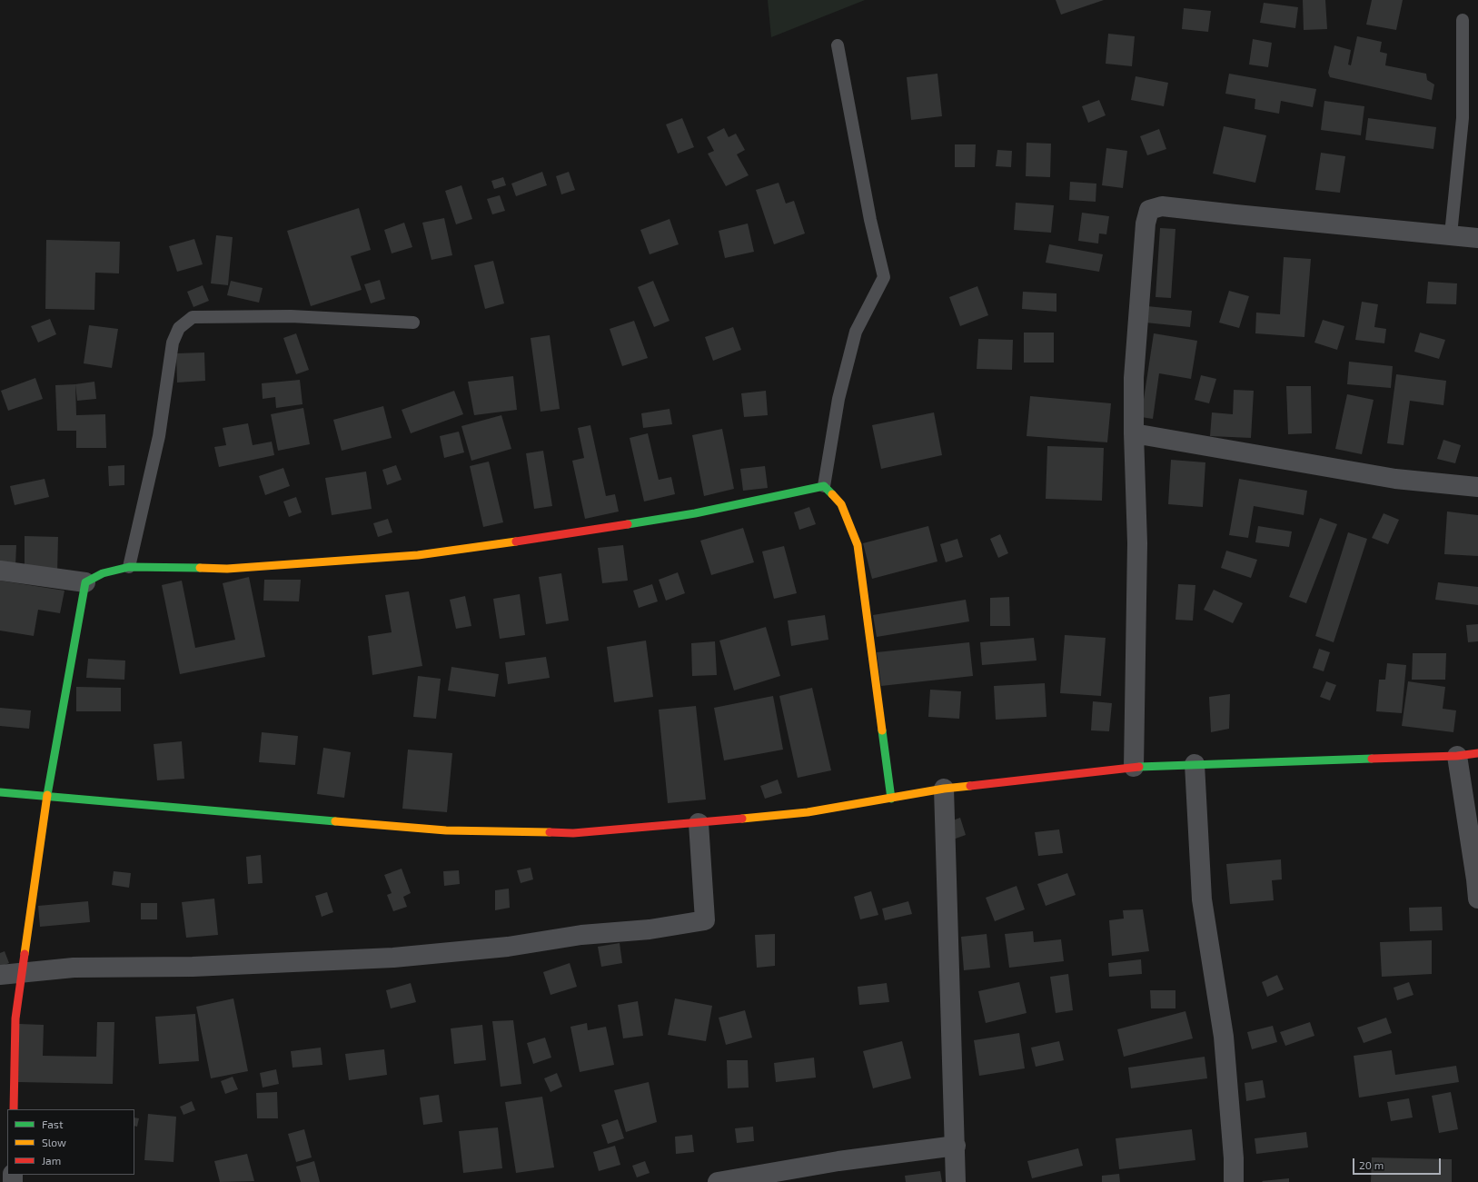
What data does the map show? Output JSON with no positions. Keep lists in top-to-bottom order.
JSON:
{
  "legend": ["Fast", "Slow", "Jam"],
  "scale_bar": "20 m"
}
